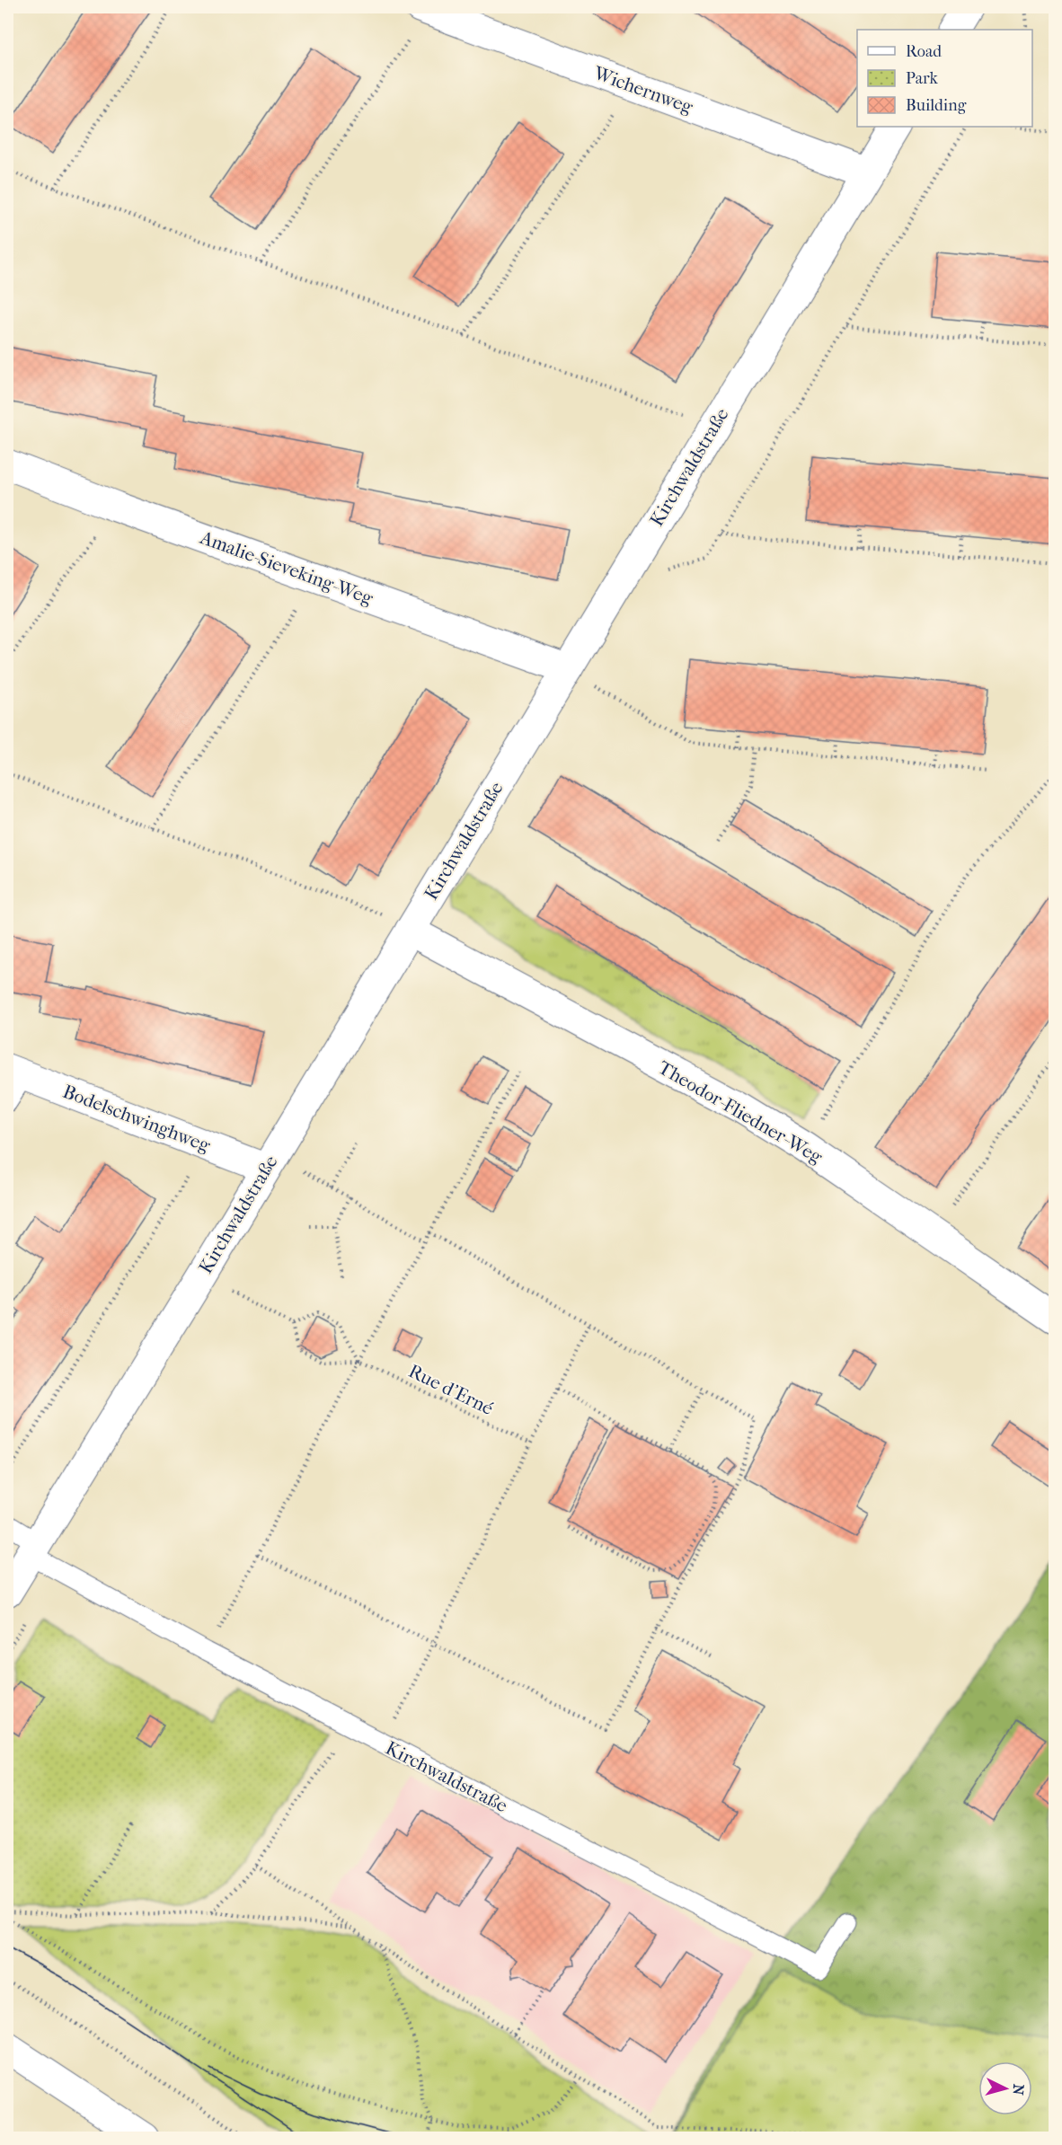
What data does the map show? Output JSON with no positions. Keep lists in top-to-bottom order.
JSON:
{
  "streets": {
    "street": [
      "Wichernweg",
      "Kirchwaldstraße",
      "Amalie-Sieveking-Weg",
      "Theodor-Fliedner-Weg",
      "Bodelschwinghweg"
    ],
    "path": ["Rue d'Erné"]
  },
  "crossings": [
    ["Wichernweg", "Kirchwaldstraße"],
    ["Kirchwaldstraße", "Amalie-Sieveking-Weg"],
    ["Kirchwaldstraße", "Theodor-Fliedner-Weg"],
    ["Kirchwaldstraße", "Bodelschwinghweg"]
  ],
  "legend": ["Road", "Park", "Building"],
  "north": "right"
}
